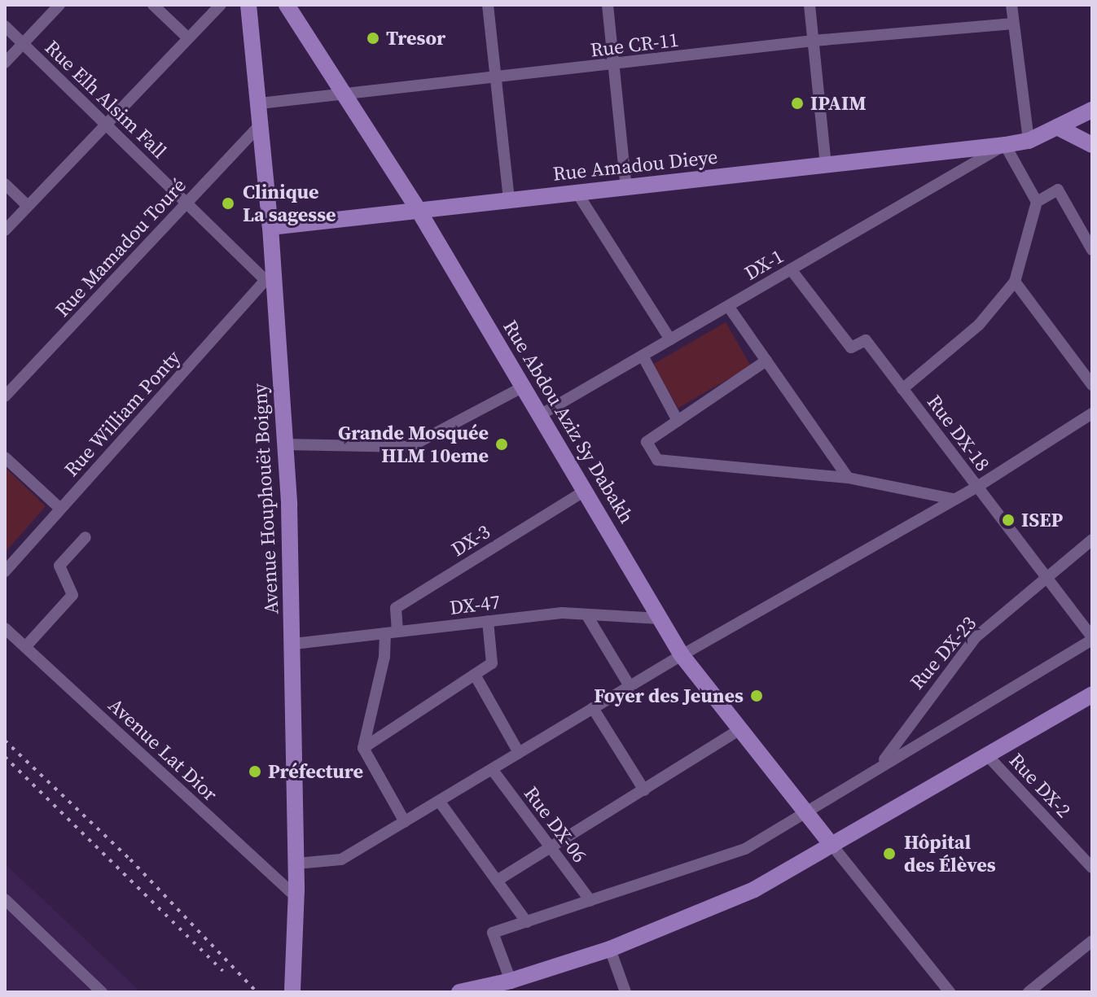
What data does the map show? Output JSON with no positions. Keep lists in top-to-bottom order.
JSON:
{
  "streets": {
    "street": [
      "Rue CR-11",
      "Rue Elh Alsim Fall",
      "Rue Amadou Dieye",
      "Rue Mamadou Touré",
      "DX-1",
      "Rue William Ponty",
      "Rue Abdou Aziz Sy Dabakh",
      "Rue DX-18",
      "Avenue Houphouët Boigny",
      "DX-3",
      "DX-47",
      "Rue DX-23",
      "Avenue Lat Dior",
      "Rue DX-2",
      "Rue DX-06"
    ]
  },
  "crossings": [
    ["Rue CR-11", "Rue Abdou Aziz Sy Dabakh"],
    ["Rue CR-11", "Avenue Houphouët Boigny"],
    ["Rue Elh Alsim Fall", "Rue Mamadou Touré"],
    ["Rue Elh Alsim Fall", "Rue William Ponty"],
    ["Rue Elh Alsim Fall", "Avenue Houphouët Boigny"],
    ["Rue Amadou Dieye", "DX-1"],
    ["Rue Amadou Dieye", "Rue Abdou Aziz Sy Dabakh"],
    ["Rue Amadou Dieye", "Avenue Houphouët Boigny"],
    ["Rue Mamadou Touré", "Avenue Houphouët Boigny"],
    ["DX-1", "Rue Abdou Aziz Sy Dabakh"],
    ["DX-1", "Rue DX-18"],
    ["Rue William Ponty", "Avenue Houphouët Boigny"],
    ["Rue Abdou Aziz Sy Dabakh", "DX-3"],
    ["Rue Abdou Aziz Sy Dabakh", "DX-47"],
    ["Rue DX-18", "Rue DX-23"],
    ["Avenue Houphouët Boigny", "DX-47"],
    ["Avenue Houphouët Boigny", "Avenue Lat Dior"],
    ["DX-3", "DX-47"]
  ],
  "places": [
    "Tresor",
    "IPAIM",
    "Clinique La sagesse",
    "Grande Mosquée HLM 10eme",
    "ISEP",
    "Foyer des Jeunes",
    "Préfecture",
    "Hôpital des Élèves"
  ]
}
